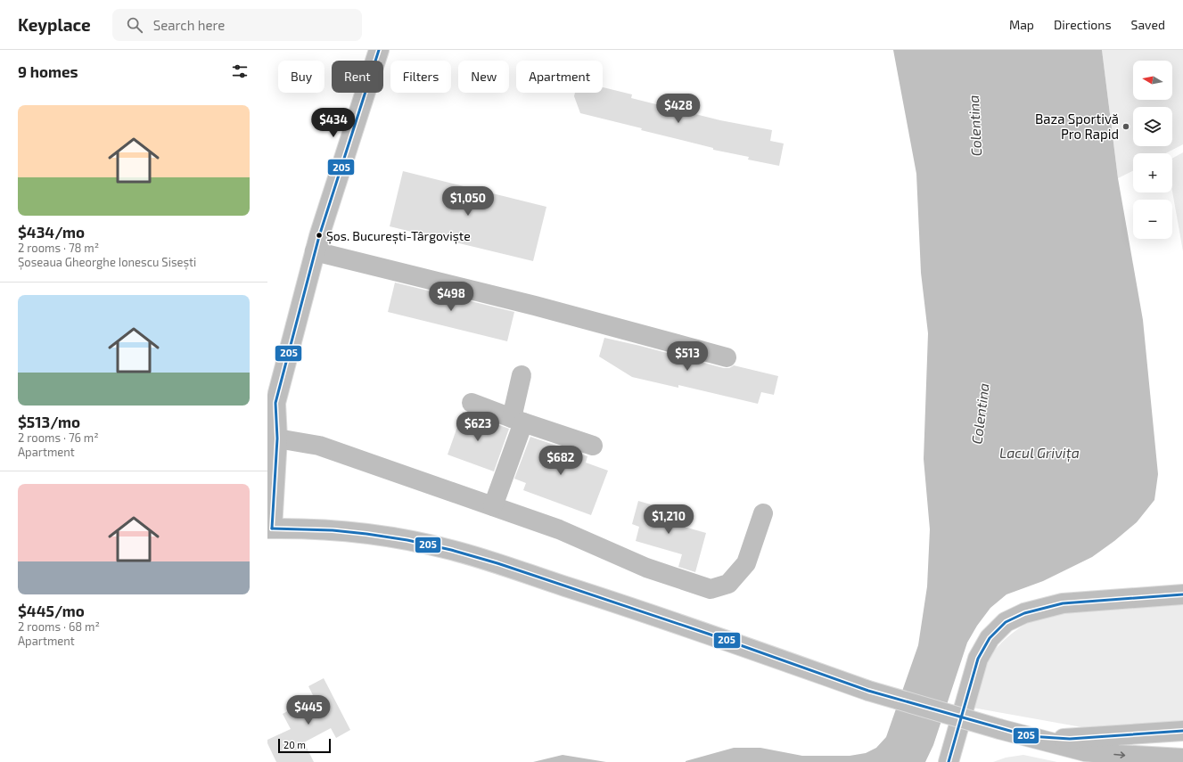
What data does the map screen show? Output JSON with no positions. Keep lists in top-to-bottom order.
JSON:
{
  "water": ["Colentina", "Lacul Grivița"],
  "places": ["Baza Sportivă Pro Rapid", "Șos. București-Târgoviște"],
  "lines": ["transit line 205"],
  "scale_bar": "20 m",
  "north": "left",
  "page": {
    "header": "Keyplace",
    "search": "Search here",
    "nav": ["Map", "Directions", "Saved"],
    "heading": "9 homes",
    "map_buttons": ["+", "−"],
    "chip": [
      "Buy",
      "Rent",
      "Filters",
      "New",
      "Apartment"
    ],
    "list": [
      {
        "name": "$434/mo",
        "note": "2 rooms · 78 m² · Șoseaua Gheorghe Ionescu Sisești"
      },
      {
        "name": "$513/mo",
        "note": "2 rooms · 76 m² · Apartment"
      },
      {
        "name": "$445/mo",
        "note": "2 rooms · 68 m² · Apartment"
      }
    ],
    "price": [
      "$428",
      "$434",
      "$1,050",
      "$498",
      "$513",
      "$623",
      "$682",
      "$1,210",
      "$445"
    ],
    "scale": "20 m"
  }
}
